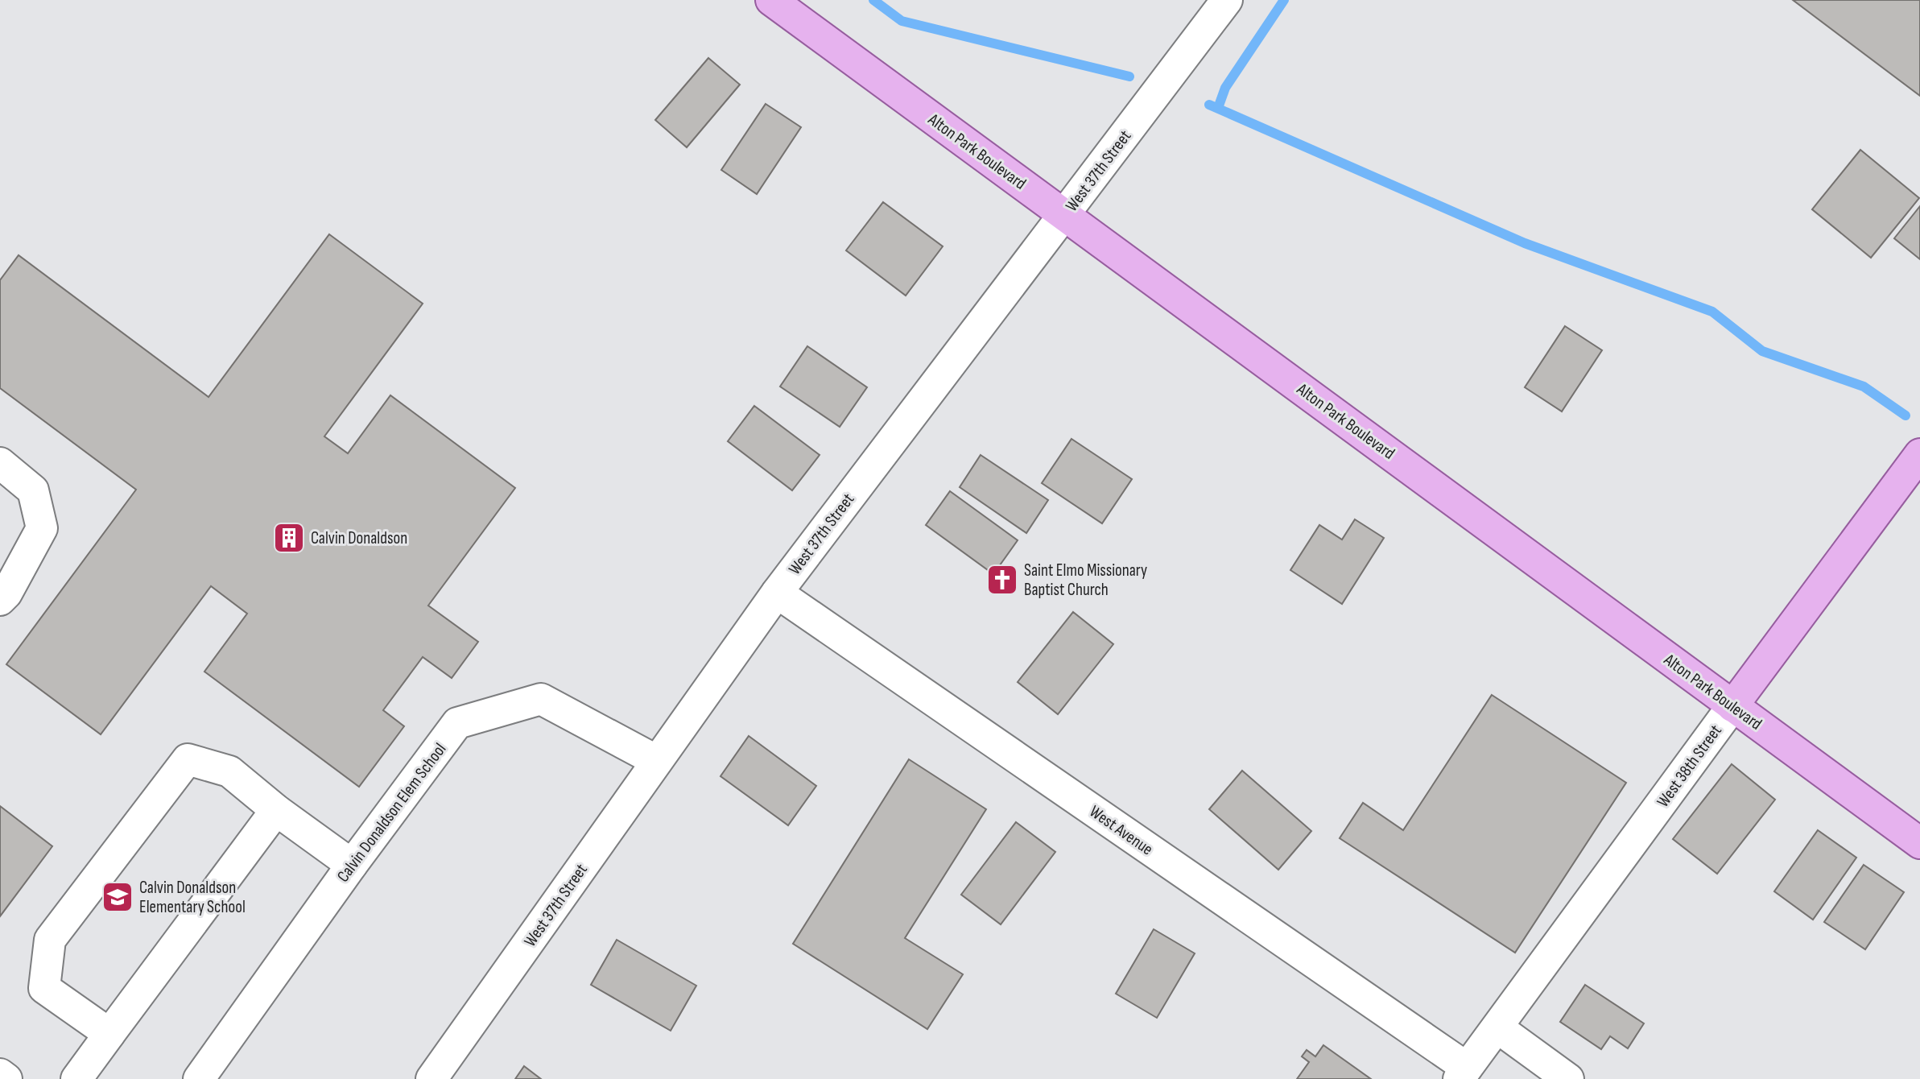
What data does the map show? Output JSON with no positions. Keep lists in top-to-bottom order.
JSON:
{
  "streets": {
    "main road": ["Alton Park Boulevard", "West 38th Street"],
    "street": ["West 37th Street", "Calvin Donaldson Elem School", "West Avenue"]
  },
  "crossings": [
    ["Alton Park Boulevard", "West 37th Street"],
    ["Alton Park Boulevard", "West 38th Street"],
    ["West 37th Street", "Calvin Donaldson Elem School"],
    ["West 37th Street", "West Avenue"],
    ["West 38th Street", "West Avenue"]
  ],
  "places": {
    "building": ["Calvin Donaldson"],
    "church": ["Saint Elmo Missionary Baptist Church"],
    "school or university": ["Calvin Donaldson Elementary School"]
  }
}
